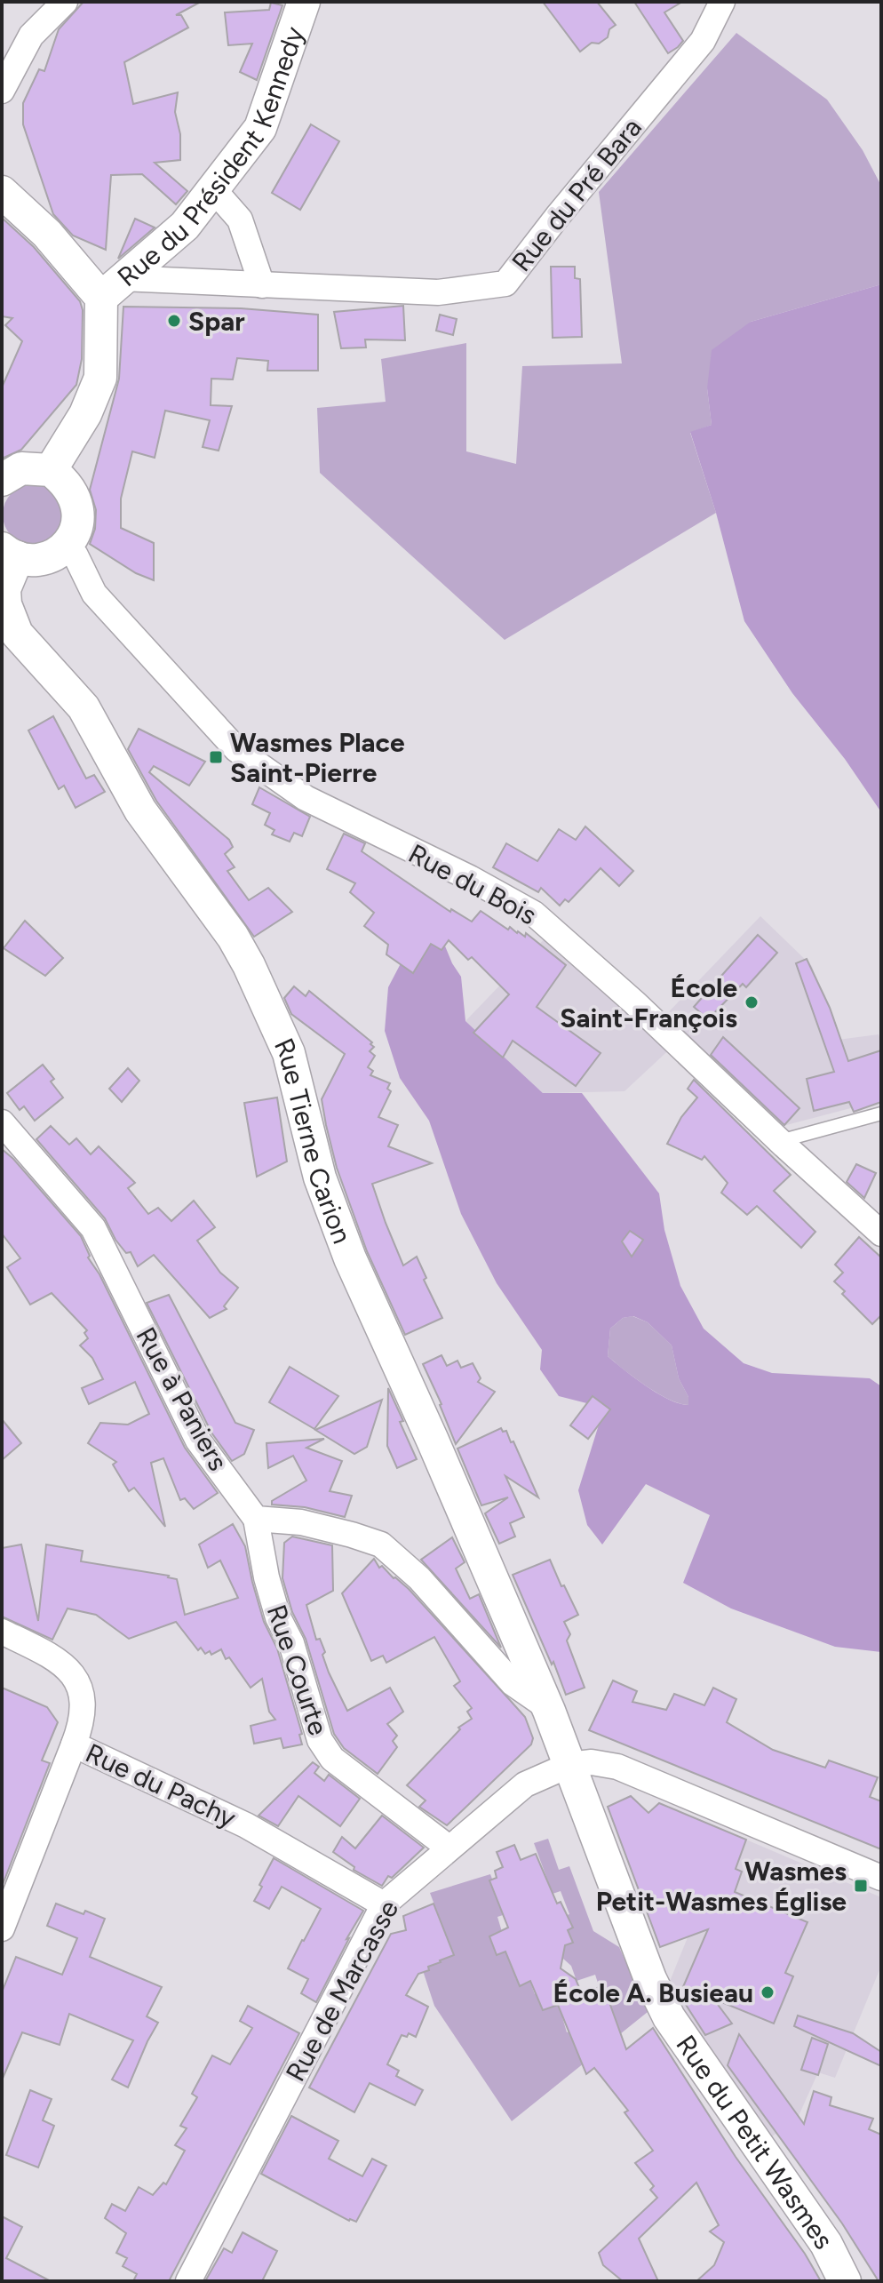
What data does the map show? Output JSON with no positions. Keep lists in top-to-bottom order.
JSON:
{
  "streets": {
    "street": [
      "Rue du Président Kennedy",
      "Rue du Pré Bara",
      "Rue du Bois",
      "Rue Tierne Carion",
      "Rue à Paniers",
      "Rue Courte",
      "Rue du Pachy",
      "Rue de Marcasse",
      "Rue du Petit Wasmes"
    ]
  },
  "crossings": [
    ["Rue du Président Kennedy", "Rue du Pré Bara"],
    ["Rue Tierne Carion", "Rue de Marcasse"],
    ["Rue Tierne Carion", "Rue du Petit Wasmes"],
    ["Rue à Paniers", "Rue Courte"],
    ["Rue Courte", "Rue de Marcasse"],
    ["Rue du Pachy", "Rue de Marcasse"],
    ["Rue de Marcasse", "Rue du Petit Wasmes"]
  ],
  "places": {
    "other": ["Spar", "École Saint-François", "École A. Busieau"],
    "transit": ["Wasmes Place Saint-Pierre", "Wasmes Petit-Wasmes Église"]
  }
}
